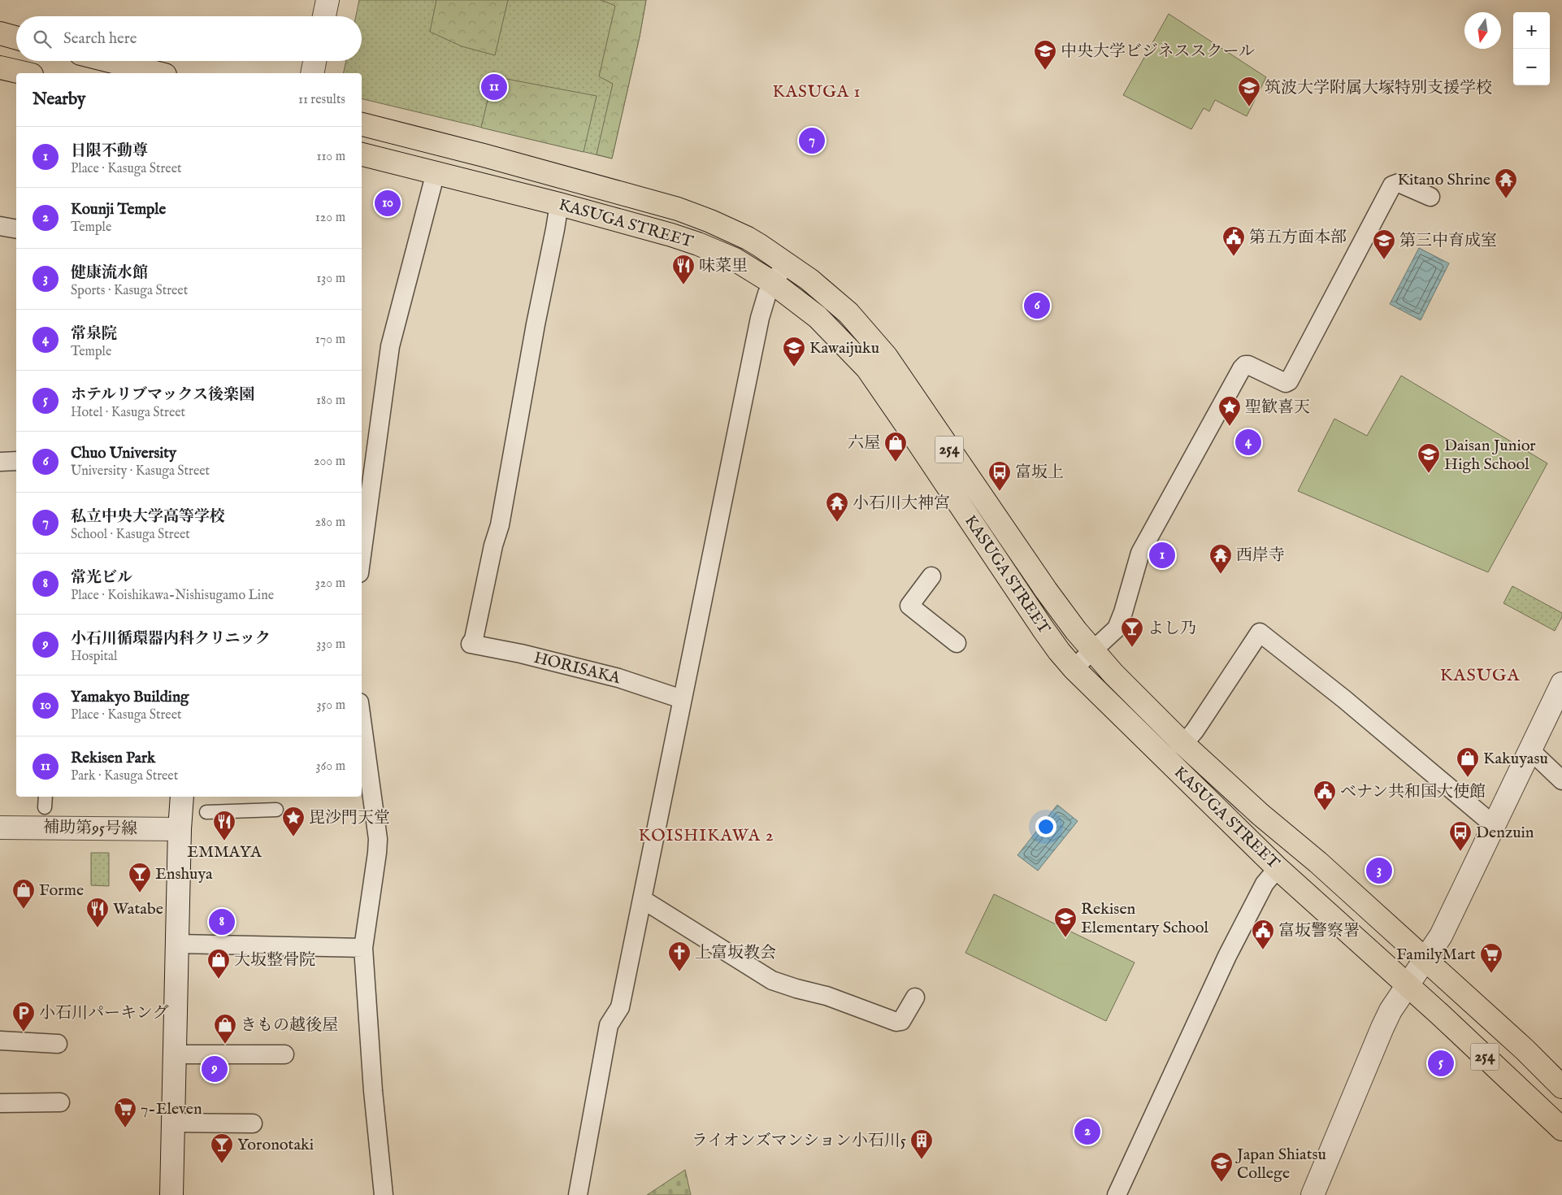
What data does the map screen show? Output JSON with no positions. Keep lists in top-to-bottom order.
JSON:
{
  "streets": {
    "highway": ["KASUGA STREET", "254"],
    "street": ["HORISAKA", "補助第95号線"]
  },
  "crossings": [
    ["KASUGA STREET", "HORISAKA"]
  ],
  "districts": ["KASUGA 1", "KASUGA", "KOISHIKAWA 2"],
  "places": {
    "school or university": [
      "中央大学ビジネススクール",
      "筑波大学附属大塚特別支援学校",
      "第三中育成室",
      "Kawaijuku",
      "Daisan Junior High School",
      "Rekisen Elementary School",
      "Japan Shiatsu College"
    ],
    "temple": ["Kitano Shrine", "小石川大神宮", "西岸寺"],
    "public building": ["第五方面本部", "ベナン共和国大使館", "富坂警察署"],
    "restaurant": ["味菜里", "EMMAYA", "Watabe"],
    "place": ["聖歓喜天", "毘沙門天堂"],
    "shop": [
      "六屋",
      "Kakuyasu",
      "Forme",
      "大坂整骨院",
      "きもの越後屋"
    ],
    "bus stop": ["富坂上", "Denzuin"],
    "bar": ["よし乃", "Enshuya", "Yoronotaki"],
    "church": ["上富坂教会"],
    "supermarket": ["FamilyMart", "7-Eleven"],
    "parking": ["小石川パーキング"],
    "building": ["ライオンズマンション小石川5"]
  },
  "north": "bottom",
  "page": {
    "map_buttons": ["+", "−"],
    "search": "Search here",
    "pins": [
      "11",
      "7",
      "10",
      "6",
      "4",
      "1",
      "3",
      "8",
      "5",
      "9",
      "2"
    ],
    "heading": ["Nearby", "11 results"],
    "list": [
      {
        "mark": "1",
        "name": "日限不動尊",
        "note": "Place · Kasuga Street",
        "value": "110 m"
      },
      {
        "mark": "2",
        "name": "Kounji Temple",
        "note": "Temple",
        "value": "120 m"
      },
      {
        "mark": "3",
        "name": "健康流水館",
        "note": "Sports · Kasuga Street",
        "value": "130 m"
      },
      {
        "mark": "4",
        "name": "常泉院",
        "note": "Temple",
        "value": "170 m"
      },
      {
        "mark": "5",
        "name": "ホテルリブマックス後楽園",
        "note": "Hotel · Kasuga Street",
        "value": "180 m"
      },
      {
        "mark": "6",
        "name": "Chuo University",
        "note": "University · Kasuga Street",
        "value": "200 m"
      },
      {
        "mark": "7",
        "name": "私立中央大学高等学校",
        "note": "School · Kasuga Street",
        "value": "280 m"
      },
      {
        "mark": "8",
        "name": "常光ビル",
        "note": "Place · Koishikawa-Nishisugamo Line",
        "value": "320 m"
      },
      {
        "mark": "9",
        "name": "小石川循環器内科クリニック",
        "note": "Hospital",
        "value": "330 m"
      },
      {
        "mark": "10",
        "name": "Yamakyo Building",
        "note": "Place · Kasuga Street",
        "value": "350 m"
      },
      {
        "mark": "11",
        "name": "Rekisen Park",
        "note": "Park · Kasuga Street",
        "value": "360 m"
      }
    ]
  }
}
